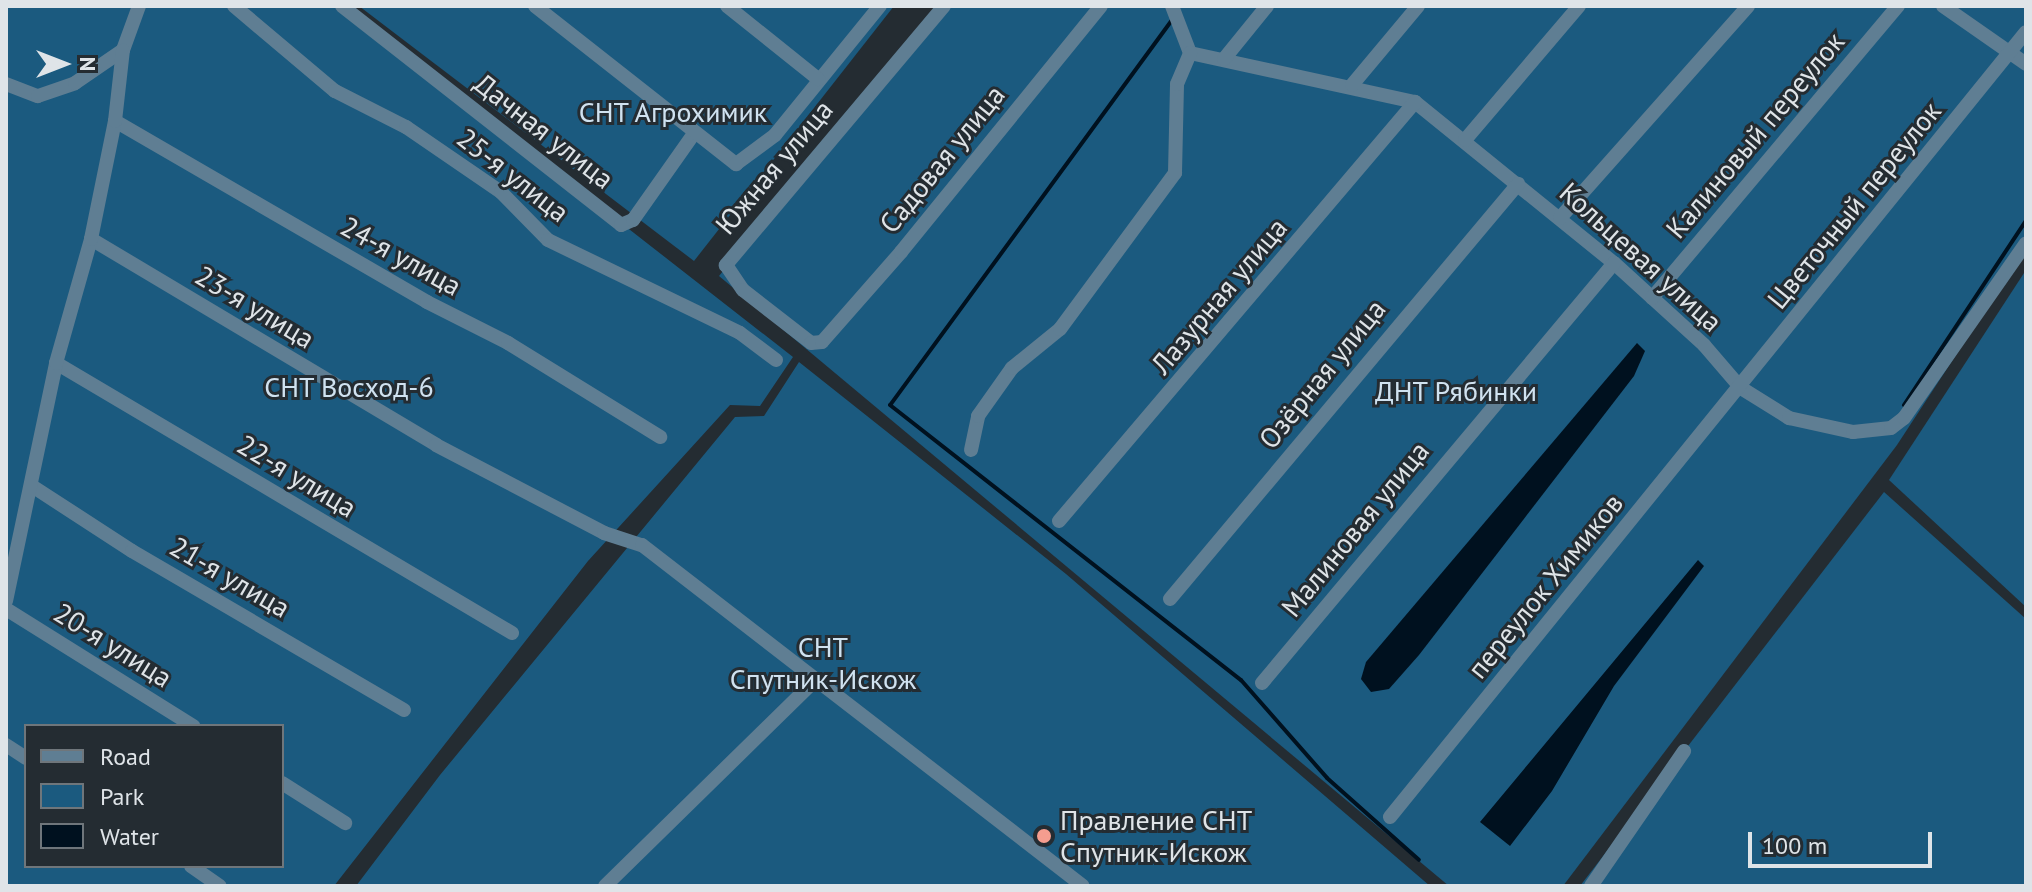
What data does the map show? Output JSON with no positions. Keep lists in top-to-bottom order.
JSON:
{
  "streets": {
    "street": [
      "Дачная улица",
      "Калиновый переулок",
      "Садовая улица",
      "Южная улица",
      "25-я улица",
      "Цветочный переулок",
      "24-я улица",
      "Кольцевая улица",
      "Лазурная улица",
      "23-я улица",
      "Озёрная улица",
      "22-я улица",
      "Малиновая улица",
      "21-я улица",
      "переулок Химиков",
      "20-я улица"
    ]
  },
  "crossings": [
    ["Калиновый переулок", "Кольцевая улица"],
    ["Садовая улица", "Южная улица"],
    ["Цветочный переулок", "Кольцевая улица"],
    ["Цветочный переулок", "переулок Химиков"],
    ["Кольцевая улица", "Лазурная улица"],
    ["Кольцевая улица", "Озёрная улица"],
    ["Кольцевая улица", "Малиновая улица"],
    ["Кольцевая улица", "переулок Химиков"]
  ],
  "parks": [
    "СНТ Агрохимик",
    "СНТ Восход-6",
    "ДНТ Рябинки",
    "СНТ Спутник-Искож"
  ],
  "places": ["Правление СНТ Спутник-Искож"],
  "legend": ["Road", "Park", "Water"],
  "scale_bar": "100 m",
  "north": "right"
}
